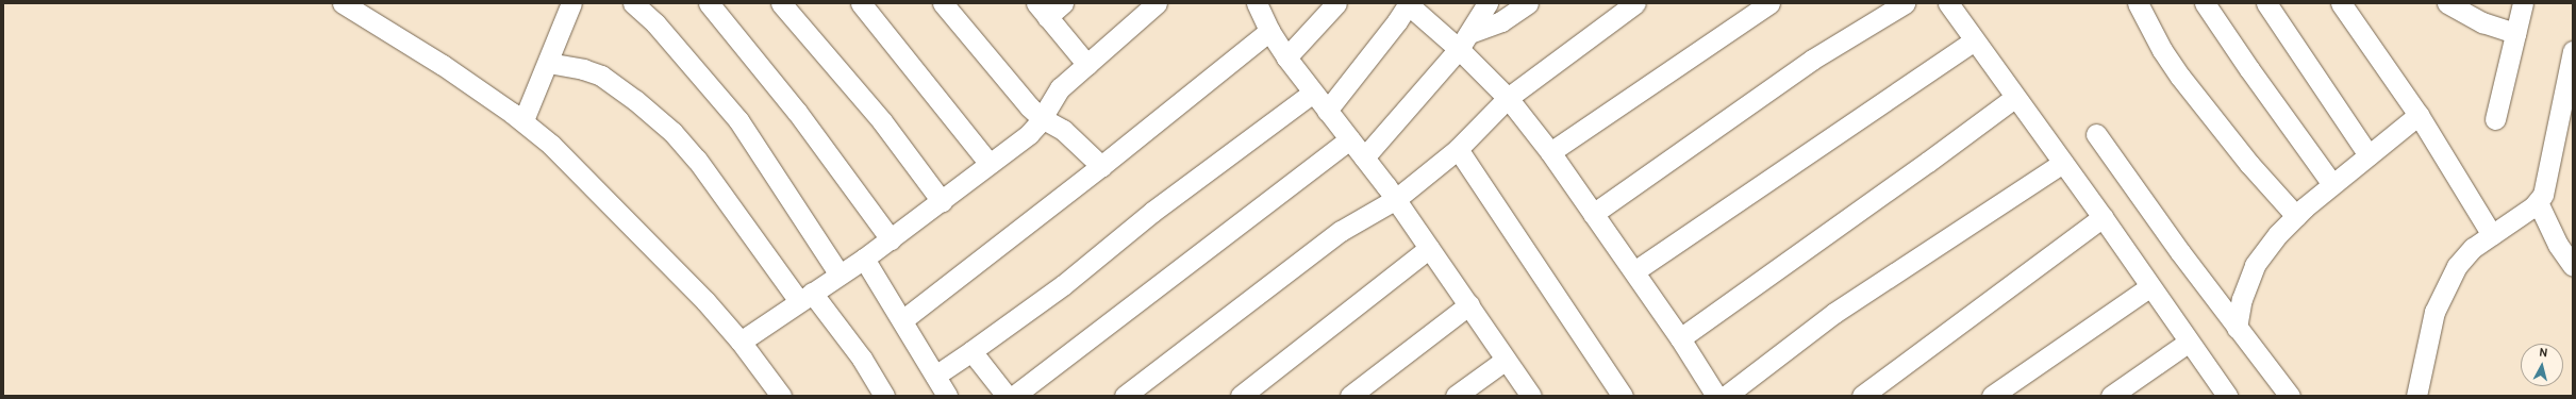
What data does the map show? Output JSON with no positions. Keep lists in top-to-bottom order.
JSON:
{
  "north": "top"
}
